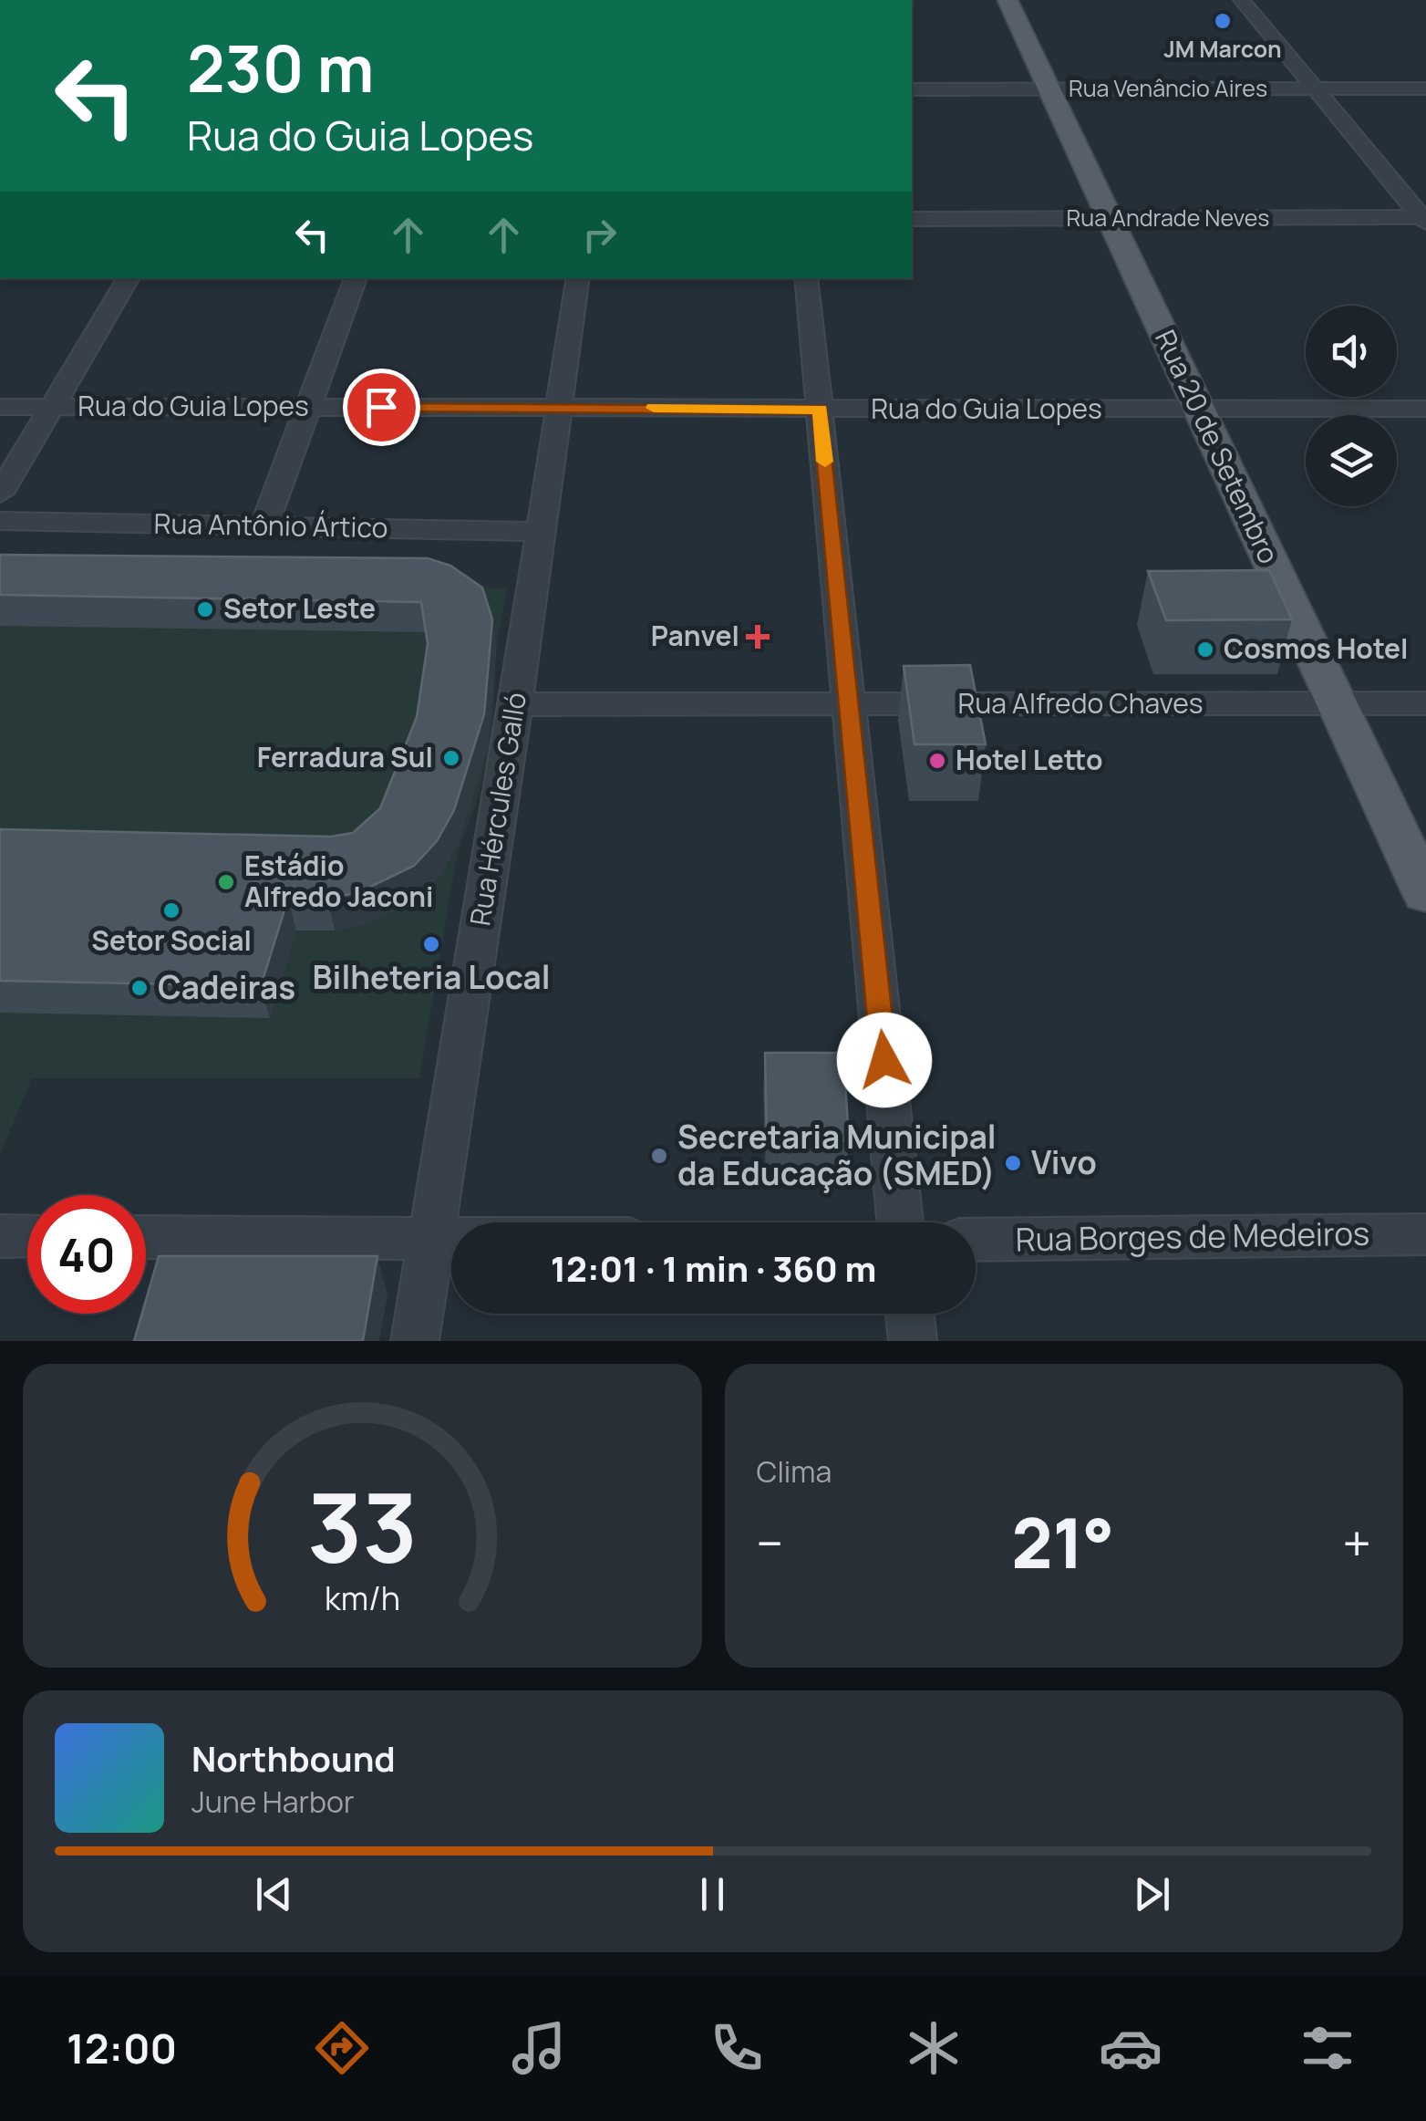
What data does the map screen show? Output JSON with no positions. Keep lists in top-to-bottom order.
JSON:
{
  "streets": {
    "main road": ["Rua 20 de Setembro"],
    "street": [
      "Rua Venâncio Aires",
      "Rua Andrade Neves",
      "Rua do Guia Lopes",
      "Rua Antônio Ártico",
      "Rua Alfredo Chaves",
      "Rua Hércules Galló",
      "Rua Borges de Medeiros"
    ]
  },
  "crossings": [
    ["Rua Venâncio Aires", "Rua 20 de Setembro"],
    ["Rua Andrade Neves", "Rua 20 de Setembro"],
    ["Rua do Guia Lopes", "Rua 20 de Setembro"],
    ["Rua do Guia Lopes", "Rua Hércules Galló"],
    ["Rua 20 de Setembro", "Rua Alfredo Chaves"],
    ["Rua Antônio Ártico", "Rua Hércules Galló"],
    ["Rua Alfredo Chaves", "Rua Hércules Galló"]
  ],
  "places": {
    "other": [
      "JM Marcon",
      "Setor Leste",
      "Cosmos Hotel",
      "Ferradura Sul",
      "Hotel Letto",
      "Estádio Alfredo Jaconi",
      "Setor Social",
      "Bilheteria Local",
      "Cadeiras",
      "Secretaria Municipal da Educação (SMED)",
      "Vivo"
    ],
    "health": ["Panvel"]
  },
  "page": {
    "turn": ["230 m", "Rua do Guia Lopes"],
    "limit": "40",
    "trip": "12:01 · 1 min · 360 m",
    "tile": "Clima",
    "heat": ["−", "21°", "+"],
    "song": ["Northbound", "June Harbor"],
    "tabs": "12:00",
    "gauge": ["33", "km/h"]
  }
}
